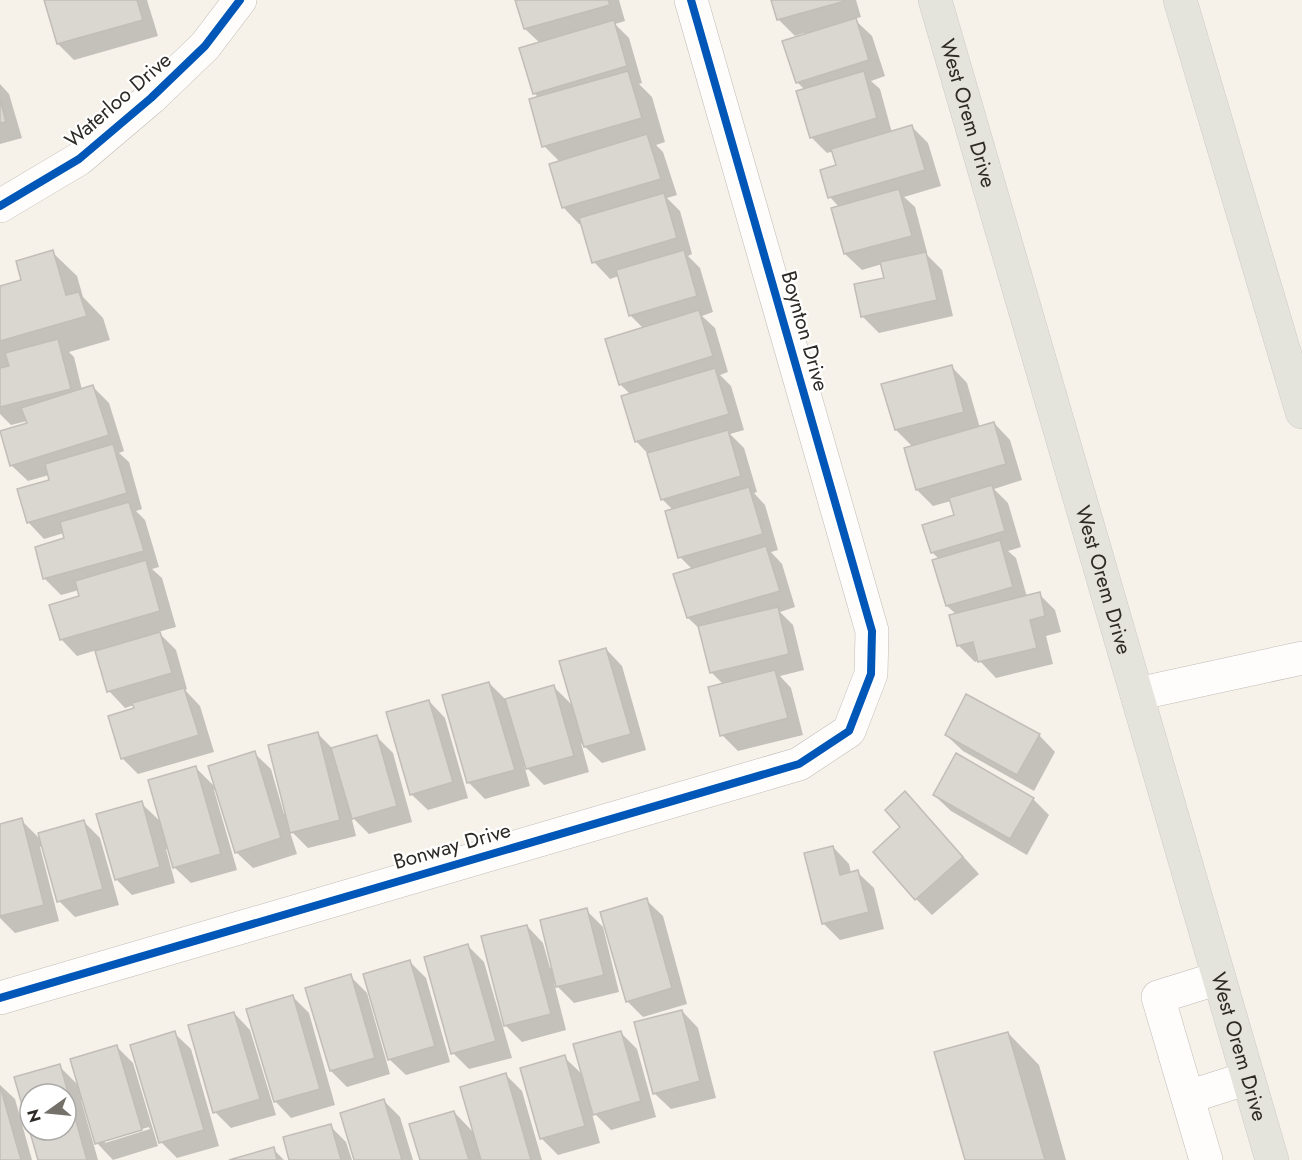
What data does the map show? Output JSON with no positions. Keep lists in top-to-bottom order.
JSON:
{
  "streets": {
    "main road": ["West Orem Drive"],
    "street": ["Waterloo Drive", "Boynton Drive", "Bonway Drive"]
  },
  "crossings": [
    ["Boynton Drive", "Bonway Drive"]
  ],
  "north": "left"
}
